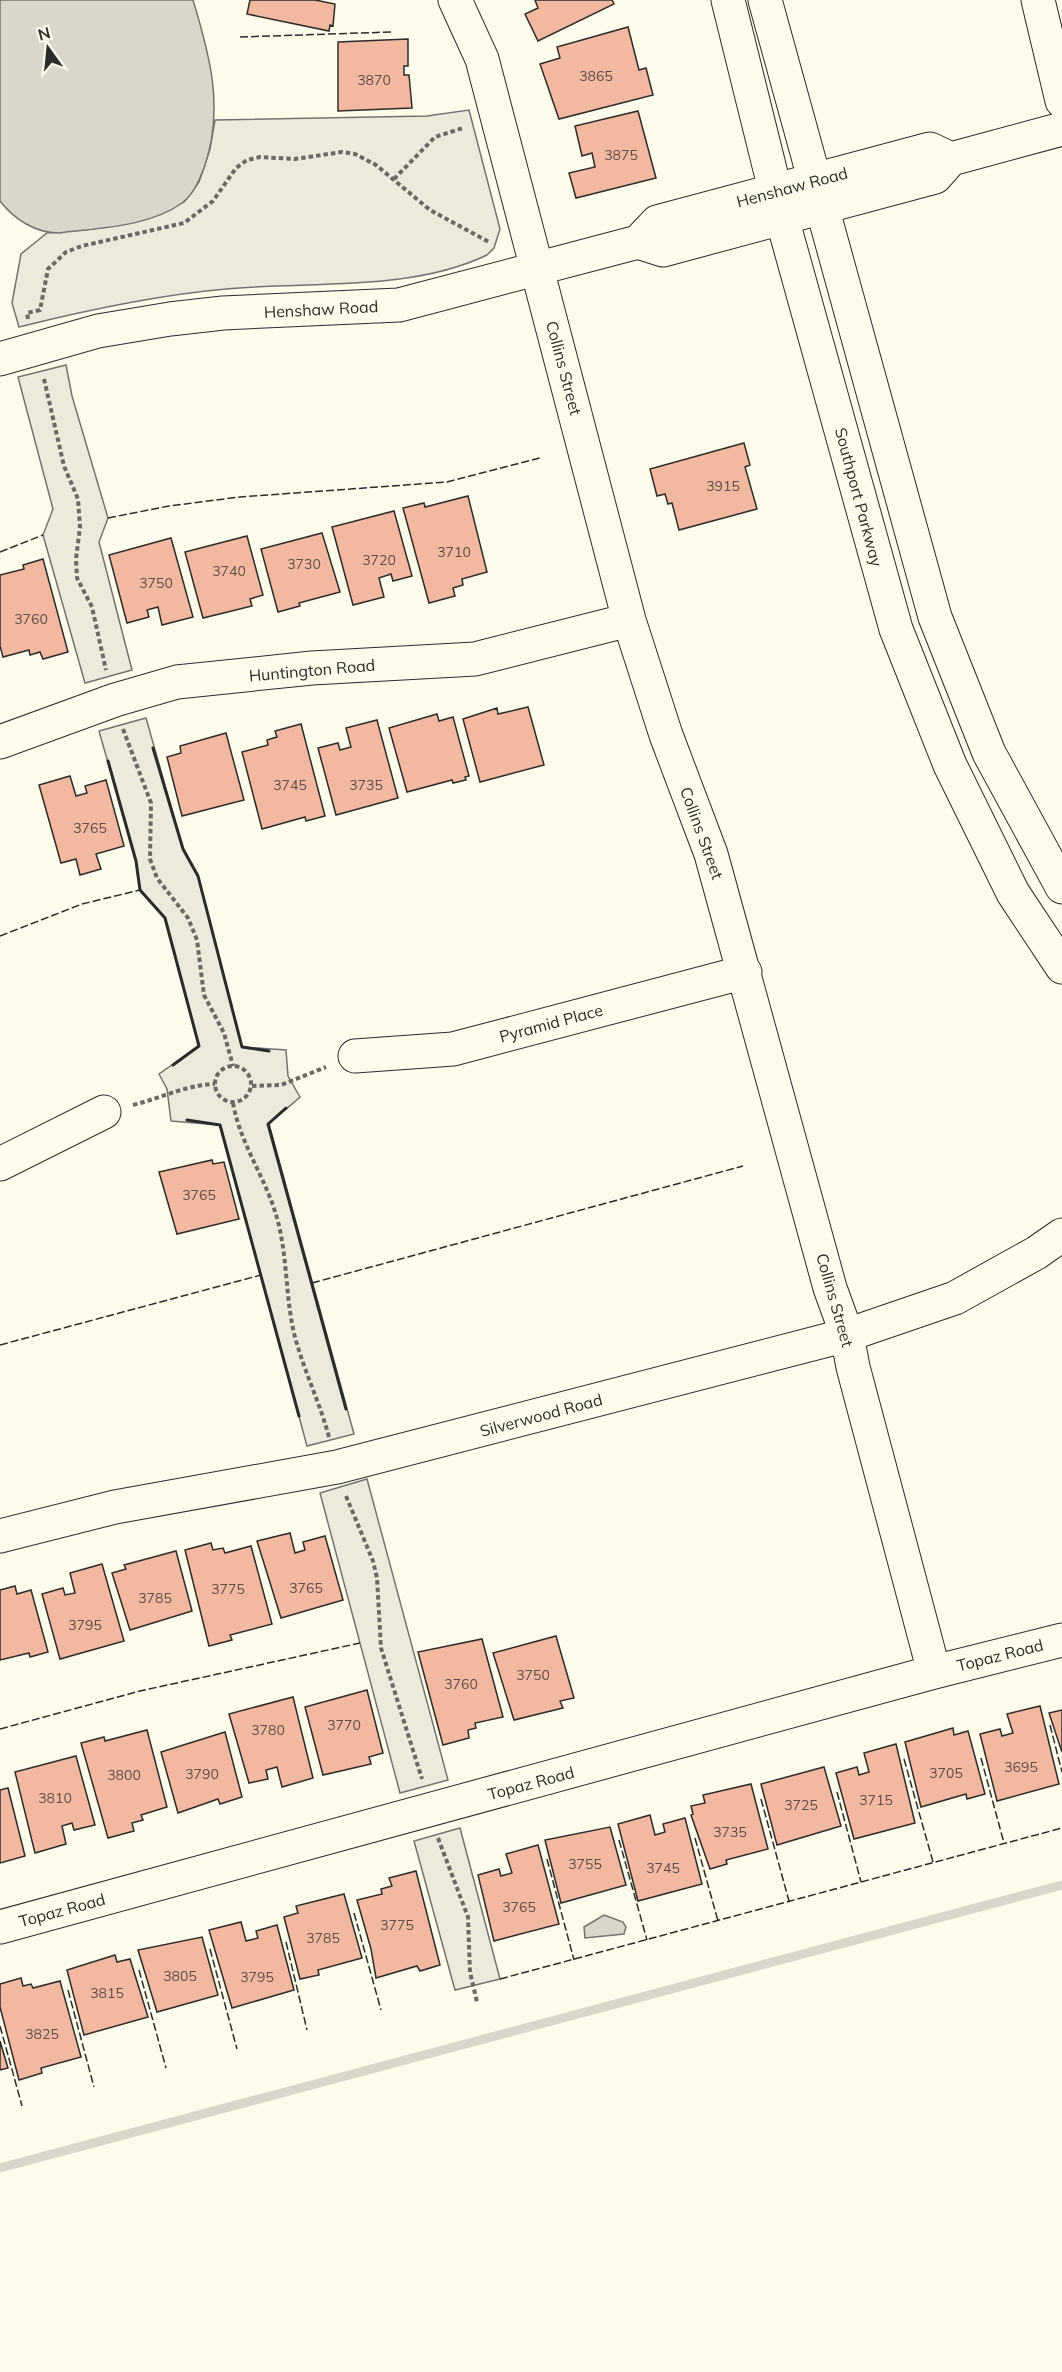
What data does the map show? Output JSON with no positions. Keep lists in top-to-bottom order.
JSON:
{
  "streets": {
    "street": [
      "Henshaw Road",
      "Collins Street",
      "Southport Parkway",
      "Huntington Road",
      "Pyramid Place",
      "Silverwood Road",
      "Topaz Road"
    ]
  },
  "crossings": [
    ["Henshaw Road", "Collins Street"],
    ["Henshaw Road", "Southport Parkway"],
    ["Collins Street", "Huntington Road"],
    ["Collins Street", "Pyramid Place"],
    ["Collins Street", "Silverwood Road"],
    ["Collins Street", "Topaz Road"]
  ],
  "house_numbers": [
    "3865",
    "3870",
    "3875",
    "3915",
    "3710",
    "3720",
    "3730",
    "3740",
    "3750",
    "3760",
    "3745",
    "3735",
    "3765",
    "3765",
    "3765",
    "3775",
    "3785",
    "3795",
    "3750",
    "3760",
    "3770",
    "3780",
    "3695",
    "3705",
    "3790",
    "3800",
    "3810",
    "3715",
    "3725",
    "3735",
    "3755",
    "3745",
    "3765",
    "3775",
    "3785",
    "3805",
    "3795",
    "3815",
    "3825"
  ],
  "north": "top"
}
